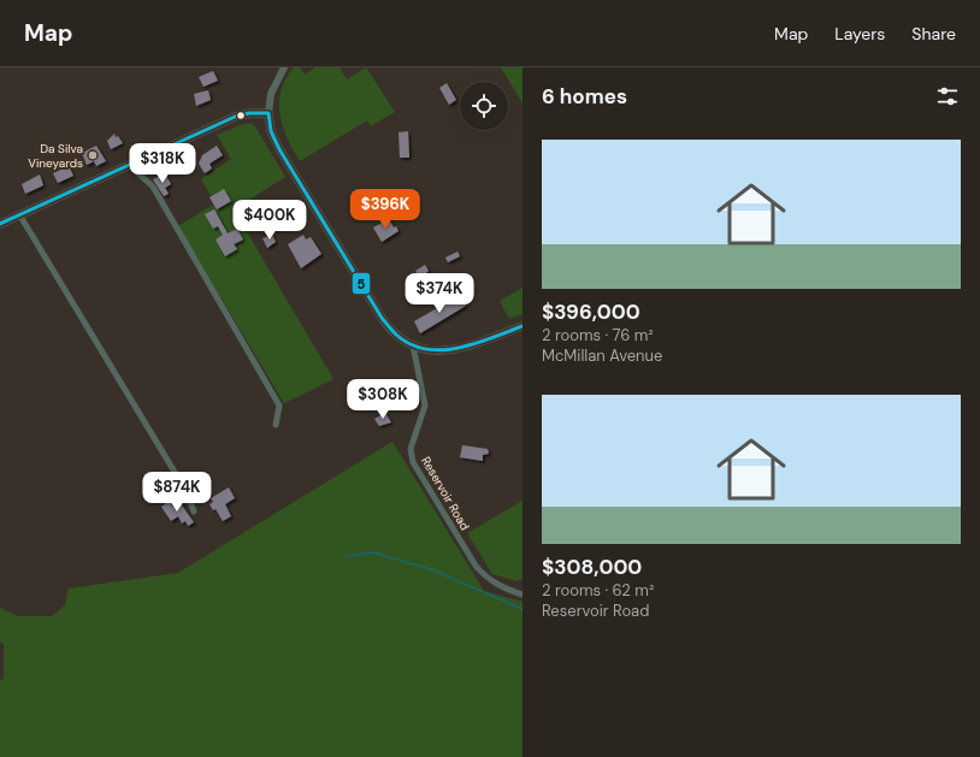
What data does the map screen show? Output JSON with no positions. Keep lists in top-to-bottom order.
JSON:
{
  "streets": {
    "street": ["Reservoir Road"]
  },
  "places": ["Da Silva Vineyards"],
  "lines": ["transit line 5"],
  "page": {
    "header": "Map",
    "nav": ["Map", "Layers", "Share"],
    "heading": "6 homes",
    "list": [
      {
        "name": "$396,000",
        "note": "2 rooms · 76 m² · McMillan Avenue"
      },
      {
        "name": "$308,000",
        "note": "2 rooms · 62 m² · Reservoir Road"
      }
    ],
    "price": [
      "$318K",
      "$396K",
      "$400K",
      "$374K",
      "$308K",
      "$874K"
    ]
  }
}
